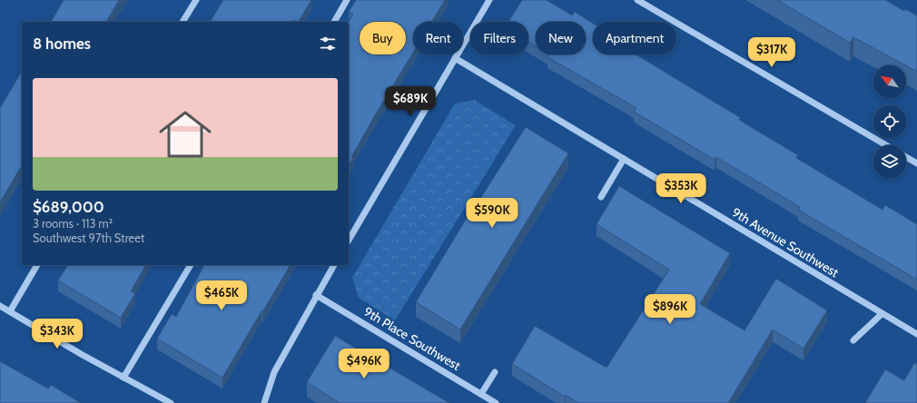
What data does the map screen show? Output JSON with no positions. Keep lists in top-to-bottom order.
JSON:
{
  "streets": {
    "street": ["9th Avenue Southwest", "9th Place Southwest"]
  },
  "north": "top left",
  "page": {
    "chip": [
      "Buy",
      "Rent",
      "Filters",
      "New",
      "Apartment"
    ],
    "heading": "8 homes",
    "price": [
      "$317K",
      "$689K",
      "$353K",
      "$590K",
      "$465K",
      "$896K",
      "$343K",
      "$496K"
    ],
    "list": [
      {
        "name": "$689,000",
        "note": "3 rooms · 113 m² · Southwest 97th Street"
      }
    ]
  }
}
